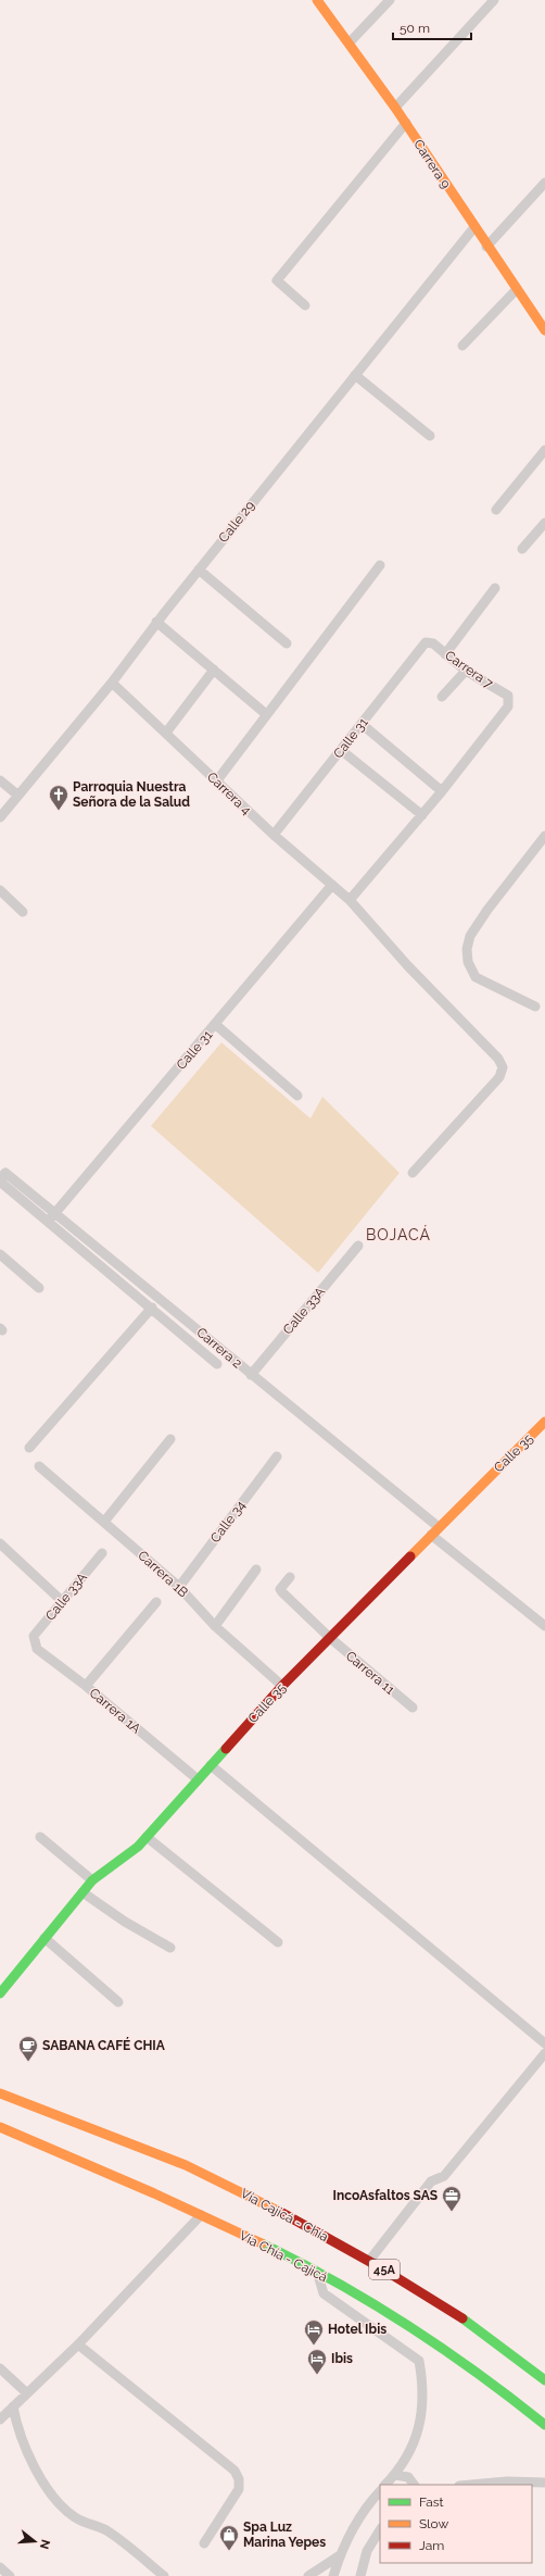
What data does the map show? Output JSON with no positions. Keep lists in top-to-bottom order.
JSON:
{
  "streets": {
    "main road": [
      "Carrera 9",
      "Calle 35",
      "Vía Cajicá - Chía",
      "Vía Chía - Cajicá",
      "45A"
    ],
    "street": [
      "Calle 29",
      "Carrera 7",
      "Calle 31",
      "Carrera 4",
      "Calle 33A",
      "Carrera 2",
      "Calle 34",
      "Carrera 1B",
      "Carrera 11",
      "Carrera 1A"
    ]
  },
  "crossings": [
    ["Carrera 9", "Calle 29"],
    ["Calle 29", "Carrera 4"],
    ["Carrera 7", "Calle 31"],
    ["Calle 31", "Carrera 4"],
    ["Calle 31", "Carrera 2"],
    ["Calle 33A", "Carrera 2"],
    ["Calle 33A", "Carrera 1A"],
    ["Carrera 2", "Calle 35"],
    ["Calle 35", "Carrera 1B"],
    ["Calle 35", "Carrera 11"],
    ["Calle 35", "Carrera 1A"],
    ["Calle 34", "Carrera 1B"]
  ],
  "districts": ["BOJACÁ"],
  "places": {
    "church": ["Parroquia Nuestra Señora de la Salud"],
    "cafe": ["SABANA CAFÉ CHIA"],
    "office": ["IncoAsfaltos SAS"],
    "hotel": ["Hotel Ibis", "Ibis"],
    "shop": ["Spa Luz Marina Yepes"]
  },
  "legend": ["Fast", "Slow", "Jam"],
  "scale_bar": "50 m",
  "north": "right"
}
